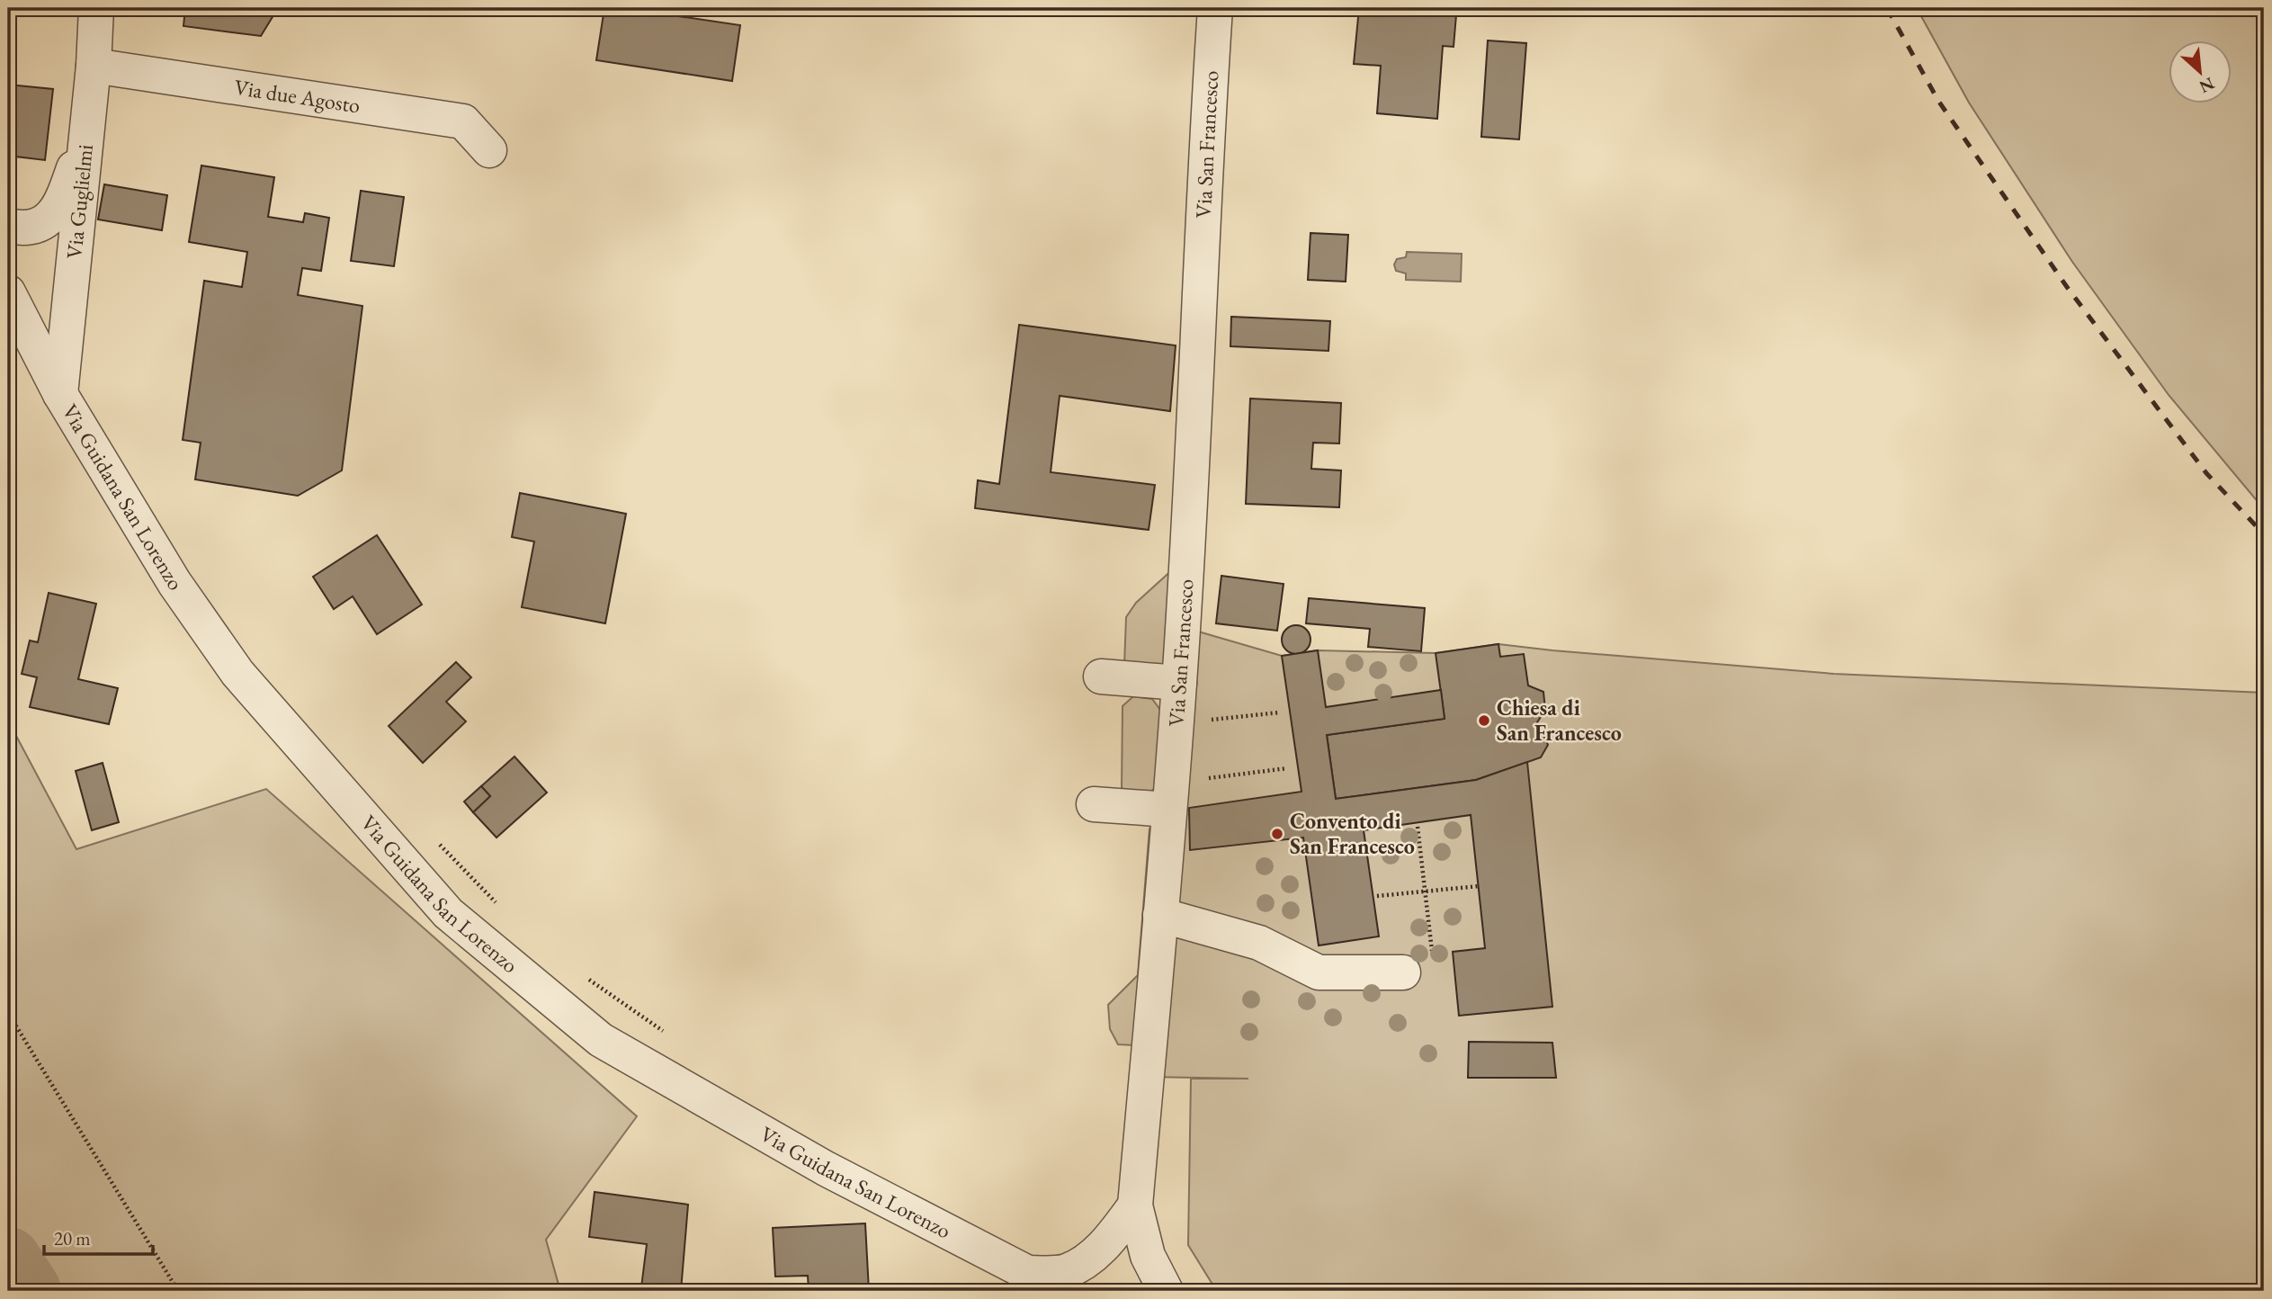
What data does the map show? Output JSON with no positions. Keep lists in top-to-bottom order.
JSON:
{
  "streets": {
    "street": [
      "Via due Agosto",
      "Via San Francesco",
      "Via Guglielmi",
      "Via Guidana San Lorenzo"
    ]
  },
  "crossings": [
    ["Via due Agosto", "Via Guglielmi"],
    ["Via Guglielmi", "Via Guidana San Lorenzo"]
  ],
  "places": ["Chiesa di San Francesco", "Convento di San Francesco"],
  "scale_bar": "20 m",
  "north": "bottom right"
}
